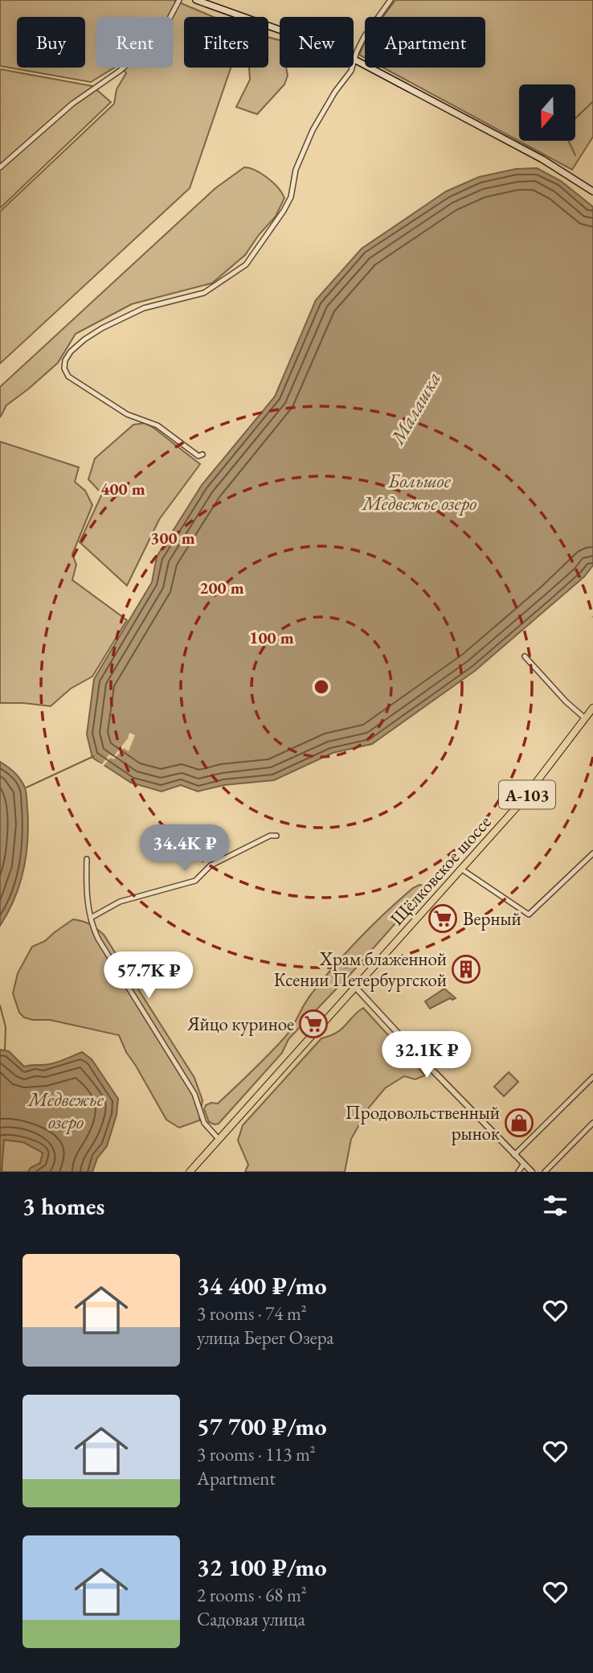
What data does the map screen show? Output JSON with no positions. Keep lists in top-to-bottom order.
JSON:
{
  "streets": {
    "main road": ["А-103", "Щёлковское шоссе"]
  },
  "water": ["Малашка", "Большое Медвежье озеро", "Медвежье озеро"],
  "places": {
    "supermarket": ["Верный", "Яйцо куриное"],
    "building": ["Храм блаженной Ксении Петербургской"],
    "shop": ["Продовольственный рынок"]
  },
  "north": "bottom",
  "page": {
    "chip": [
      "Buy",
      "Rent",
      "Filters",
      "New",
      "Apartment"
    ],
    "price": ["34.4K ₽", "57.7K ₽", "32.1K ₽"],
    "heading": "3 homes",
    "list": [
      {
        "name": "34 400 ₽/mo",
        "note": "3 rooms · 74 m² · улица Берег Озера"
      },
      {
        "name": "57 700 ₽/mo",
        "note": "3 rooms · 113 m² · Apartment"
      },
      {
        "name": "32 100 ₽/mo",
        "note": "2 rooms · 68 m² · Садовая улица"
      }
    ]
  },
  "rings": [
    "400 m",
    "300 m",
    "200 m",
    "100 m"
  ]
}
